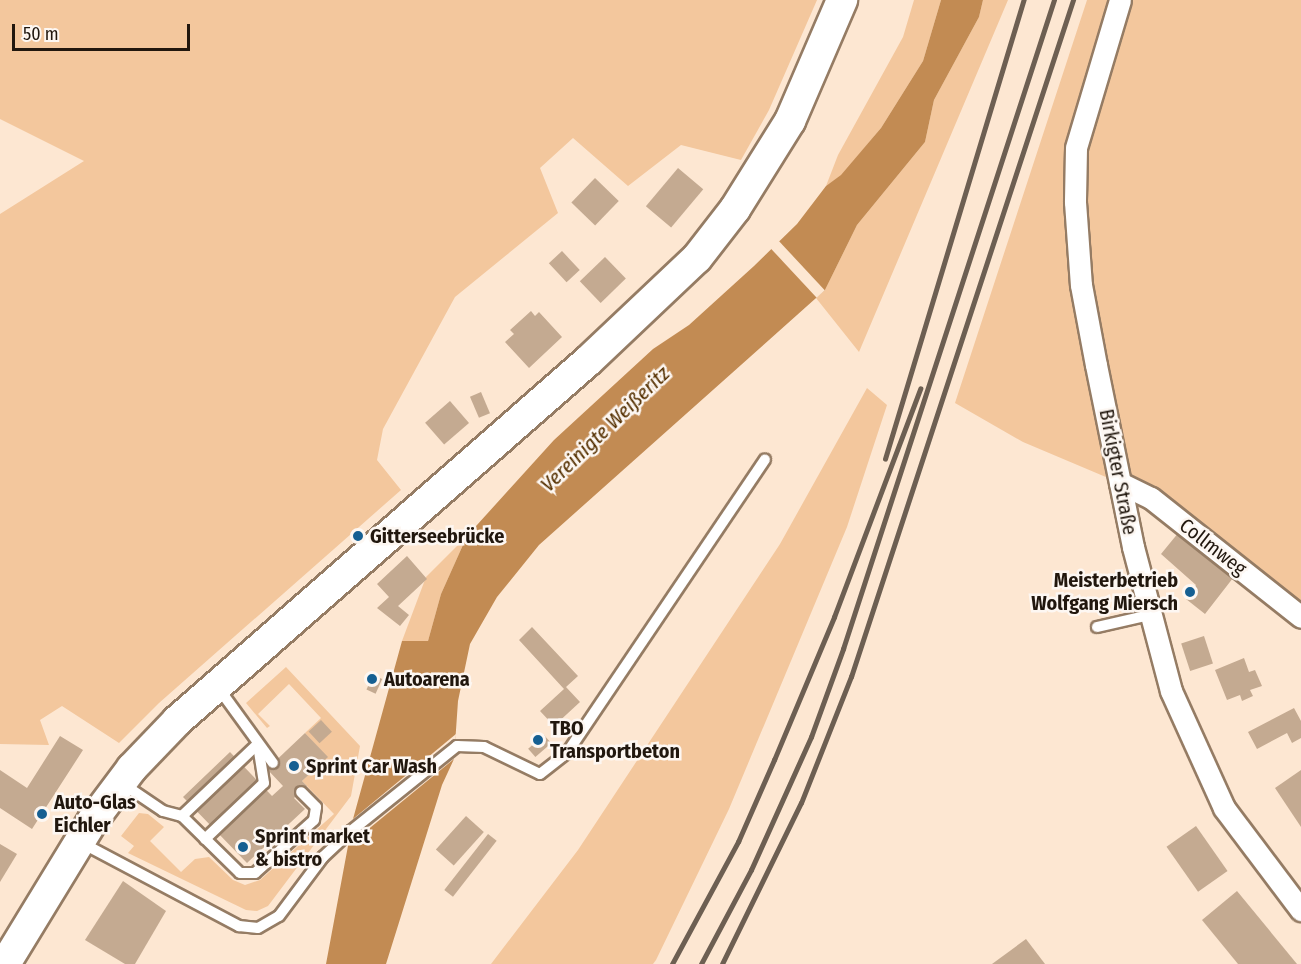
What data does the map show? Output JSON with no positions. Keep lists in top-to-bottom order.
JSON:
{
  "streets": {
    "street": ["Birkigter Straße", "Collmweg"]
  },
  "crossings": [
    ["Birkigter Straße", "Collmweg"]
  ],
  "water": ["Vereinigte Weißeritz"],
  "places": [
    "Gitterseebrücke",
    "Meisterbetrieb Wolfgang Miersch",
    "Autoarena",
    "TBO Transportbeton",
    "Sprint Car Wash",
    "Auto-Glas Eichler",
    "Sprint market & bistro"
  ],
  "scale_bar": "50 m"
}
